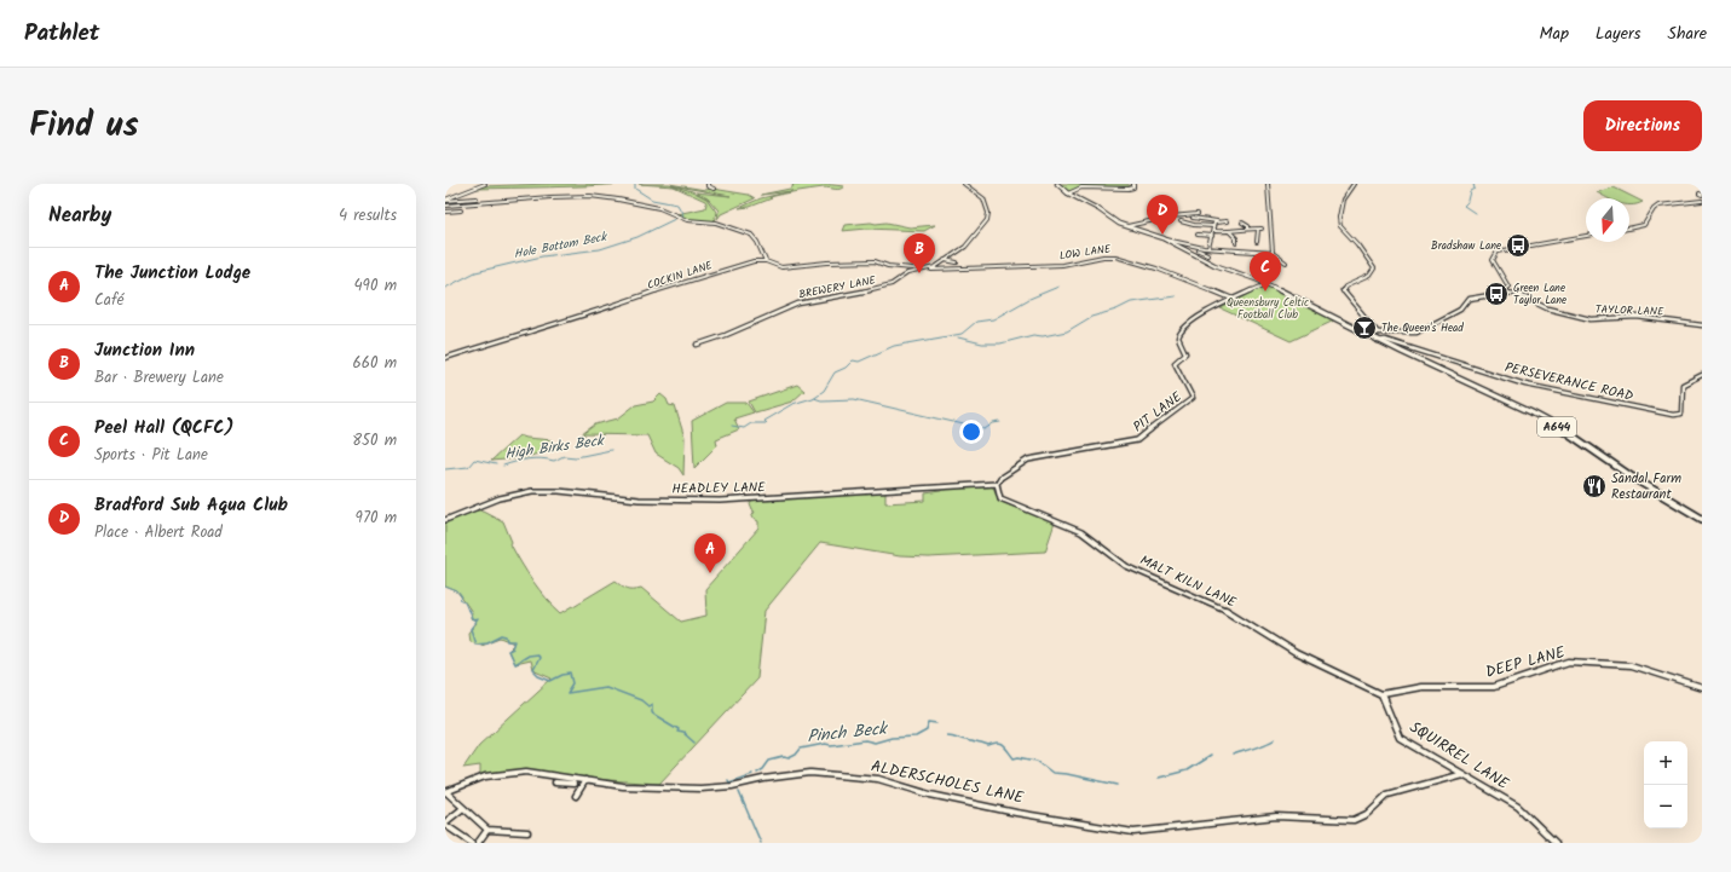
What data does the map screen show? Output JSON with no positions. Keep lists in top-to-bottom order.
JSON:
{
  "streets": {
    "main road": ["A644"],
    "street": [
      "LOW LANE",
      "COCKIN LANE",
      "BREWERY LANE",
      "TAYLOR LANE",
      "PERSEVERANCE ROAD",
      "PIT LANE",
      "HEADLEY LANE",
      "MALT KILN LANE",
      "DEEP LANE",
      "SQUIRREL LANE",
      "ALDERSCHOLES LANE"
    ]
  },
  "crossings": [
    ["LOW LANE", "COCKIN LANE"],
    ["LOW LANE", "BREWERY LANE"],
    ["LOW LANE", "PIT LANE"],
    ["COCKIN LANE", "BREWERY LANE"],
    ["PERSEVERANCE ROAD", "A644"],
    ["PIT LANE", "A644"],
    ["PIT LANE", "HEADLEY LANE"],
    ["PIT LANE", "MALT KILN LANE"],
    ["HEADLEY LANE", "MALT KILN LANE"],
    ["MALT KILN LANE", "DEEP LANE"],
    ["MALT KILN LANE", "SQUIRREL LANE"],
    ["DEEP LANE", "SQUIRREL LANE"],
    ["SQUIRREL LANE", "ALDERSCHOLES LANE"]
  ],
  "water": ["Hole Bottom Beck", "High Birks Beck", "Pinch Beck"],
  "parks": ["Queensbury Celtic Football Club"],
  "places": {
    "bus stop": ["Bradshaw Lane", "Green Lane Taylor Lane"],
    "bar": ["The Queen's Head"],
    "restaurant": ["Sandal Farm Restaurant"]
  },
  "north": "bottom",
  "page": {
    "header": "Pathlet",
    "nav": ["Map", "Layers", "Share"],
    "title": "Find us",
    "buttons": "Directions",
    "heading": ["Nearby", "4 results"],
    "pins": [
      "D",
      "B",
      "C",
      "A"
    ],
    "list": [
      {
        "mark": "A",
        "name": "The Junction Lodge",
        "note": "Café",
        "value": "490 m"
      },
      {
        "mark": "B",
        "name": "Junction Inn",
        "note": "Bar · Brewery Lane",
        "value": "660 m"
      },
      {
        "mark": "C",
        "name": "Peel Hall (QCFC)",
        "note": "Sports · Pit Lane",
        "value": "850 m"
      },
      {
        "mark": "D",
        "name": "Bradford Sub Aqua Club",
        "note": "Place · Albert Road",
        "value": "970 m"
      }
    ],
    "map_buttons": ["+", "−"]
  }
}
